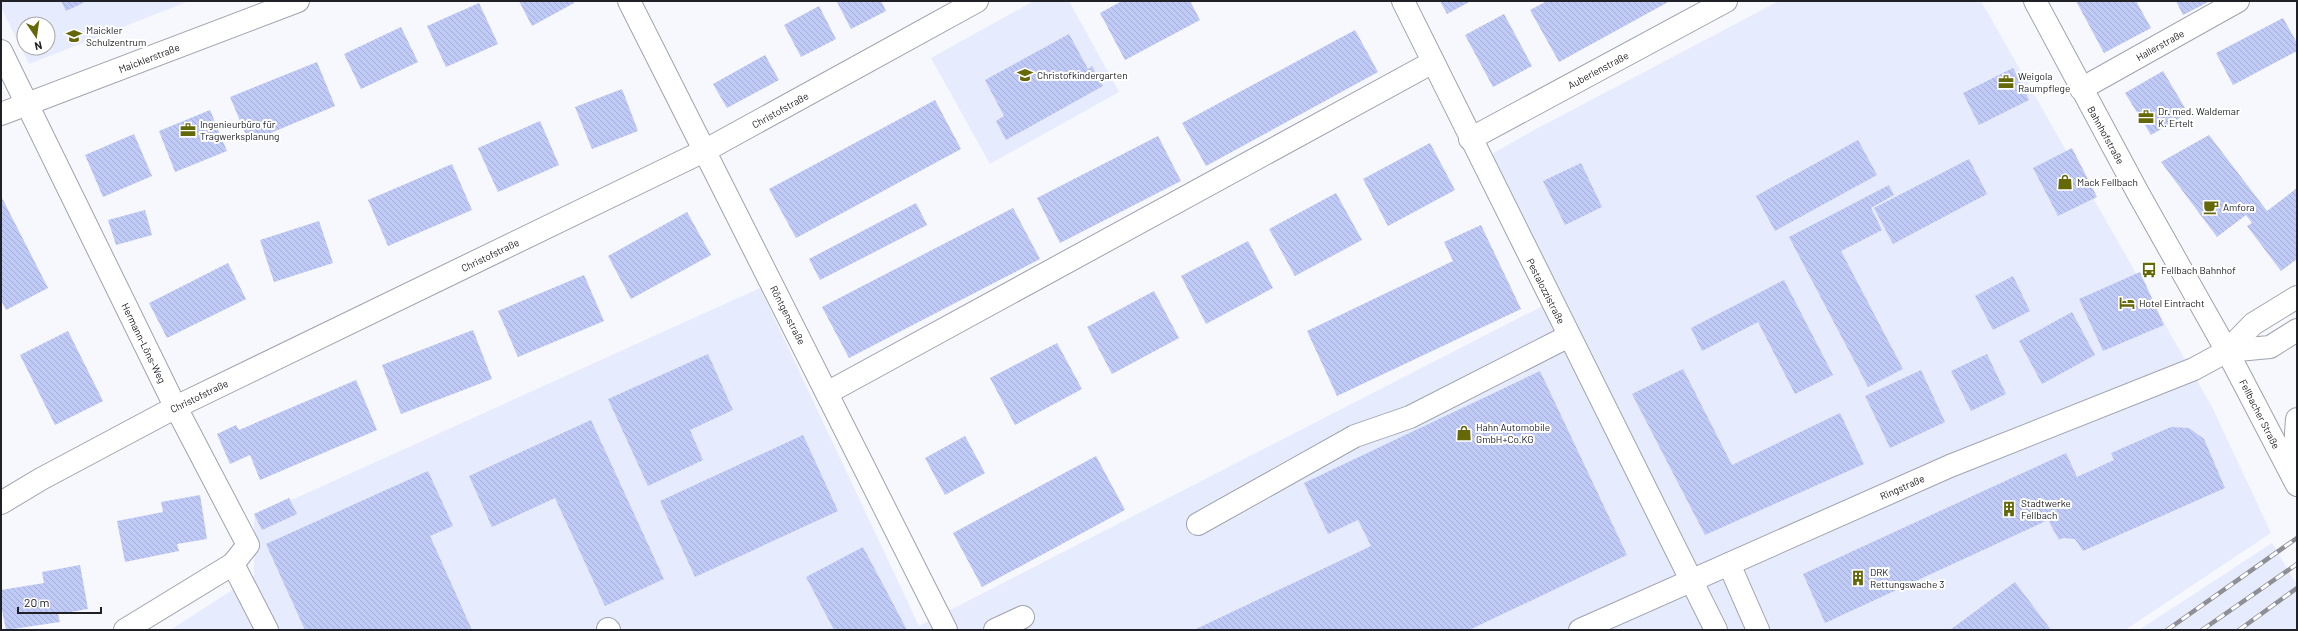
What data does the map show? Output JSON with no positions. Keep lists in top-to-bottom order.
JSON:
{
  "streets": {
    "street": [
      "Hallerstraße",
      "Maicklerstraße",
      "Auberlenstraße",
      "Christofstraße",
      "Bahnhofstraße",
      "Pestalozzistraße",
      "Röntgenstraße",
      "Hermann-Löns-Weg",
      "Fellbacher Straße",
      "Ringstraße"
    ]
  },
  "crossings": [
    ["Hallerstraße", "Bahnhofstraße"],
    ["Maicklerstraße", "Hermann-Löns-Weg"],
    ["Auberlenstraße", "Pestalozzistraße"],
    ["Christofstraße", "Röntgenstraße"],
    ["Christofstraße", "Hermann-Löns-Weg"],
    ["Bahnhofstraße", "Fellbacher Straße"],
    ["Bahnhofstraße", "Ringstraße"],
    ["Pestalozzistraße", "Ringstraße"],
    ["Fellbacher Straße", "Ringstraße"]
  ],
  "places": {
    "school or university": ["Maickler Schulzentrum", "Christofkindergarten"],
    "office": ["Weigola Raumpflege", "Dr. med. Waldemar K. Ertelt", "Ingenieurbüro für Tragwerksplanung"],
    "shop": ["Mack Fellbach", "Hahn Automobile GmbH+Co.KG"],
    "cafe": ["Amfora"],
    "bus stop": ["Fellbach Bahnhof"],
    "hotel": ["Hotel Eintracht"],
    "building": ["Stadtwerke Fellbach", "DRK Rettungswache 3"]
  },
  "scale_bar": "20 m",
  "north": "bottom"
}
